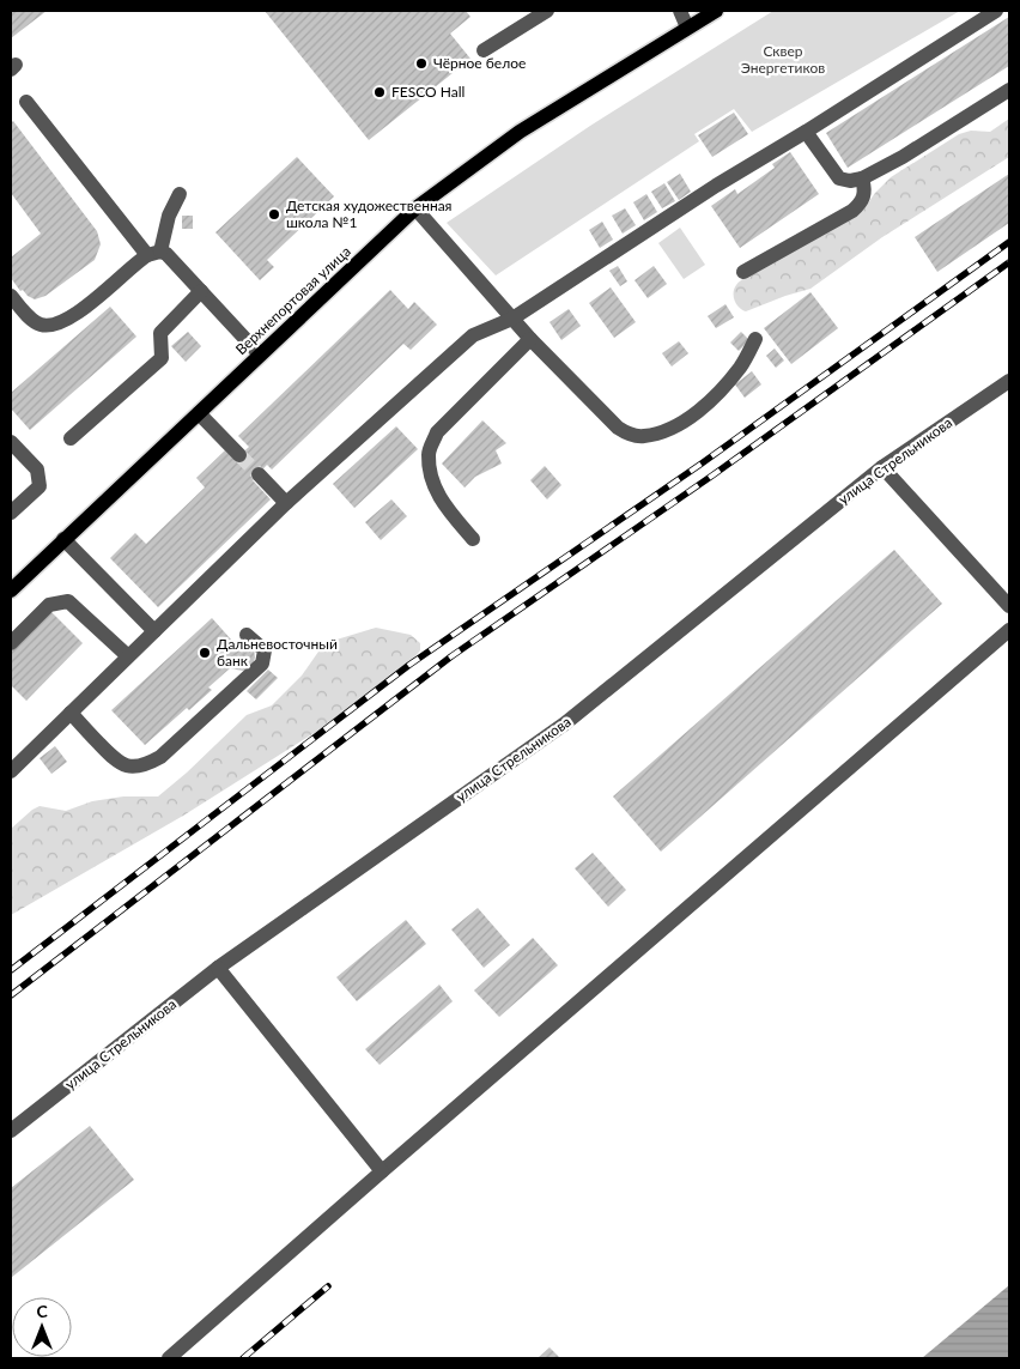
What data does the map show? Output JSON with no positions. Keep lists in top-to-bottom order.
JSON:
{
  "streets": {
    "main road": ["Верхнепортовая улица"],
    "street": ["улица Стрельникова"]
  },
  "parks": ["Сквер Энергетиков"],
  "places": [
    "Чёрное белое",
    "FESCO Hall",
    "Детская художественная школа №1",
    "Дальневосточный банк"
  ],
  "north": "top"
}
